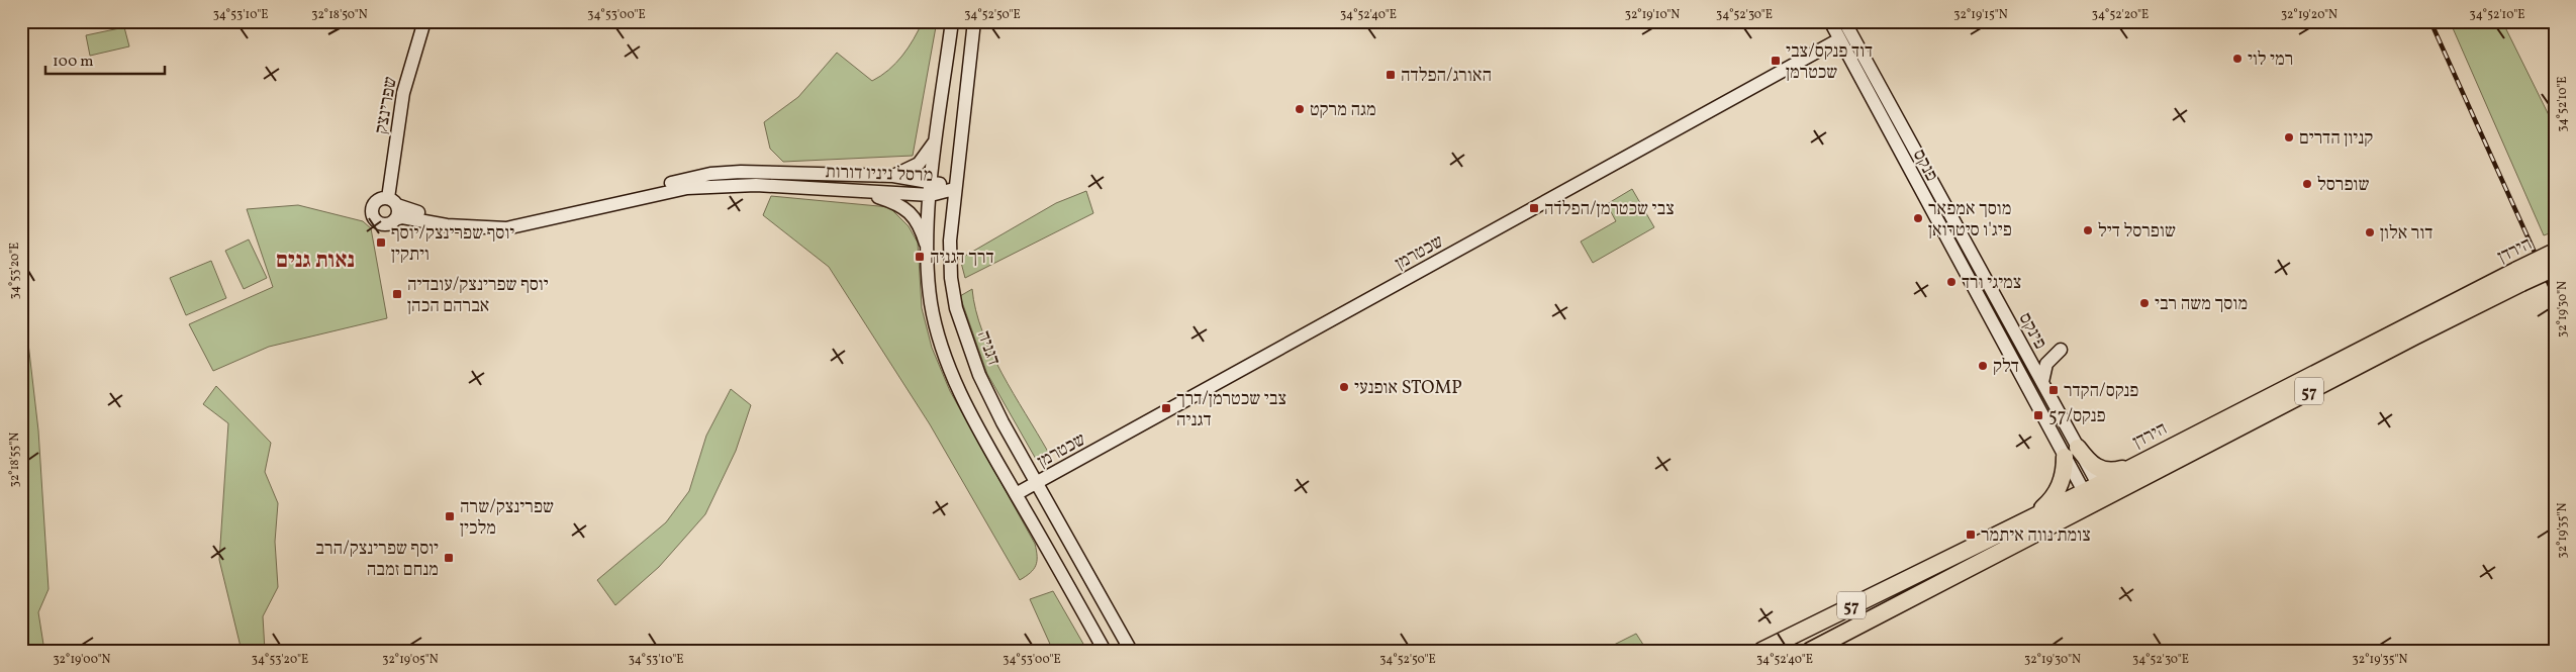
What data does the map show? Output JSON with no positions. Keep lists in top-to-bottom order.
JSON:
{
  "streets": {
    "highway": ["הירדן", "57"],
    "street": [
      "שפרינצק",
      "פנקס",
      "מרסל ניניו דורות",
      "שכטרמן",
      "פינקס",
      "דגניה"
    ]
  },
  "crossings": [
    ["שפרינצק", "מרסל ניניו דורות"],
    ["פנקס", "שכטרמן"],
    ["פנקס", "פינקס"],
    ["מרסל ניניו דורות", "דגניה"],
    ["הירדן", "פינקס"],
    ["שכטרמן", "דגניה"]
  ],
  "districts": ["נאות גנים"],
  "places": {
    "other": [
      "רמי לוי",
      "מגה מרקט",
      "קניון הדרים",
      "שופרסל",
      "מוסך אמפאר פיג'ו סיטרואן",
      "שופרסל דיל",
      "דור אלון",
      "צמיגי ורד",
      "מוסך משה רבי",
      "דלק",
      "אופנעי STOMP"
    ],
    "transit": [
      "דוד פנקס/צבי שכטרמן",
      "האורג/הפלדה",
      "צבי שכטרמן/הפלדה",
      "יוסף שפרינצק/יוסף ויתקין",
      "דרך דגניה",
      "יוסף שפרינצק/עובדיה אברהם הכהן",
      "פנקס/הקדר",
      "צבי שכטרמן/דרך דגניה",
      "פנקס/57",
      "שפרינצק/שרה מלכין",
      "צומת נווה איתמר",
      "יוסף שפרינצק/הרב מנחם זמבה"
    ]
  },
  "scale_bar": "100 m",
  "coordinates": [
    "34°53'10\"E",
    "32°18'50\"N",
    "34°53'00\"E",
    "34°52'50\"E",
    "34°52'40\"E",
    "32°19'10\"N",
    "34°52'30\"E",
    "32°19'15\"N",
    "34°52'20\"E",
    "32°19'20\"N",
    "34°52'10\"E",
    "34°53'20\"E",
    "32°19'30\"N",
    "32°18'55\"N",
    "32°19'35\"N",
    "32°19'00\"N",
    "32°19'05\"N"
  ]
}
